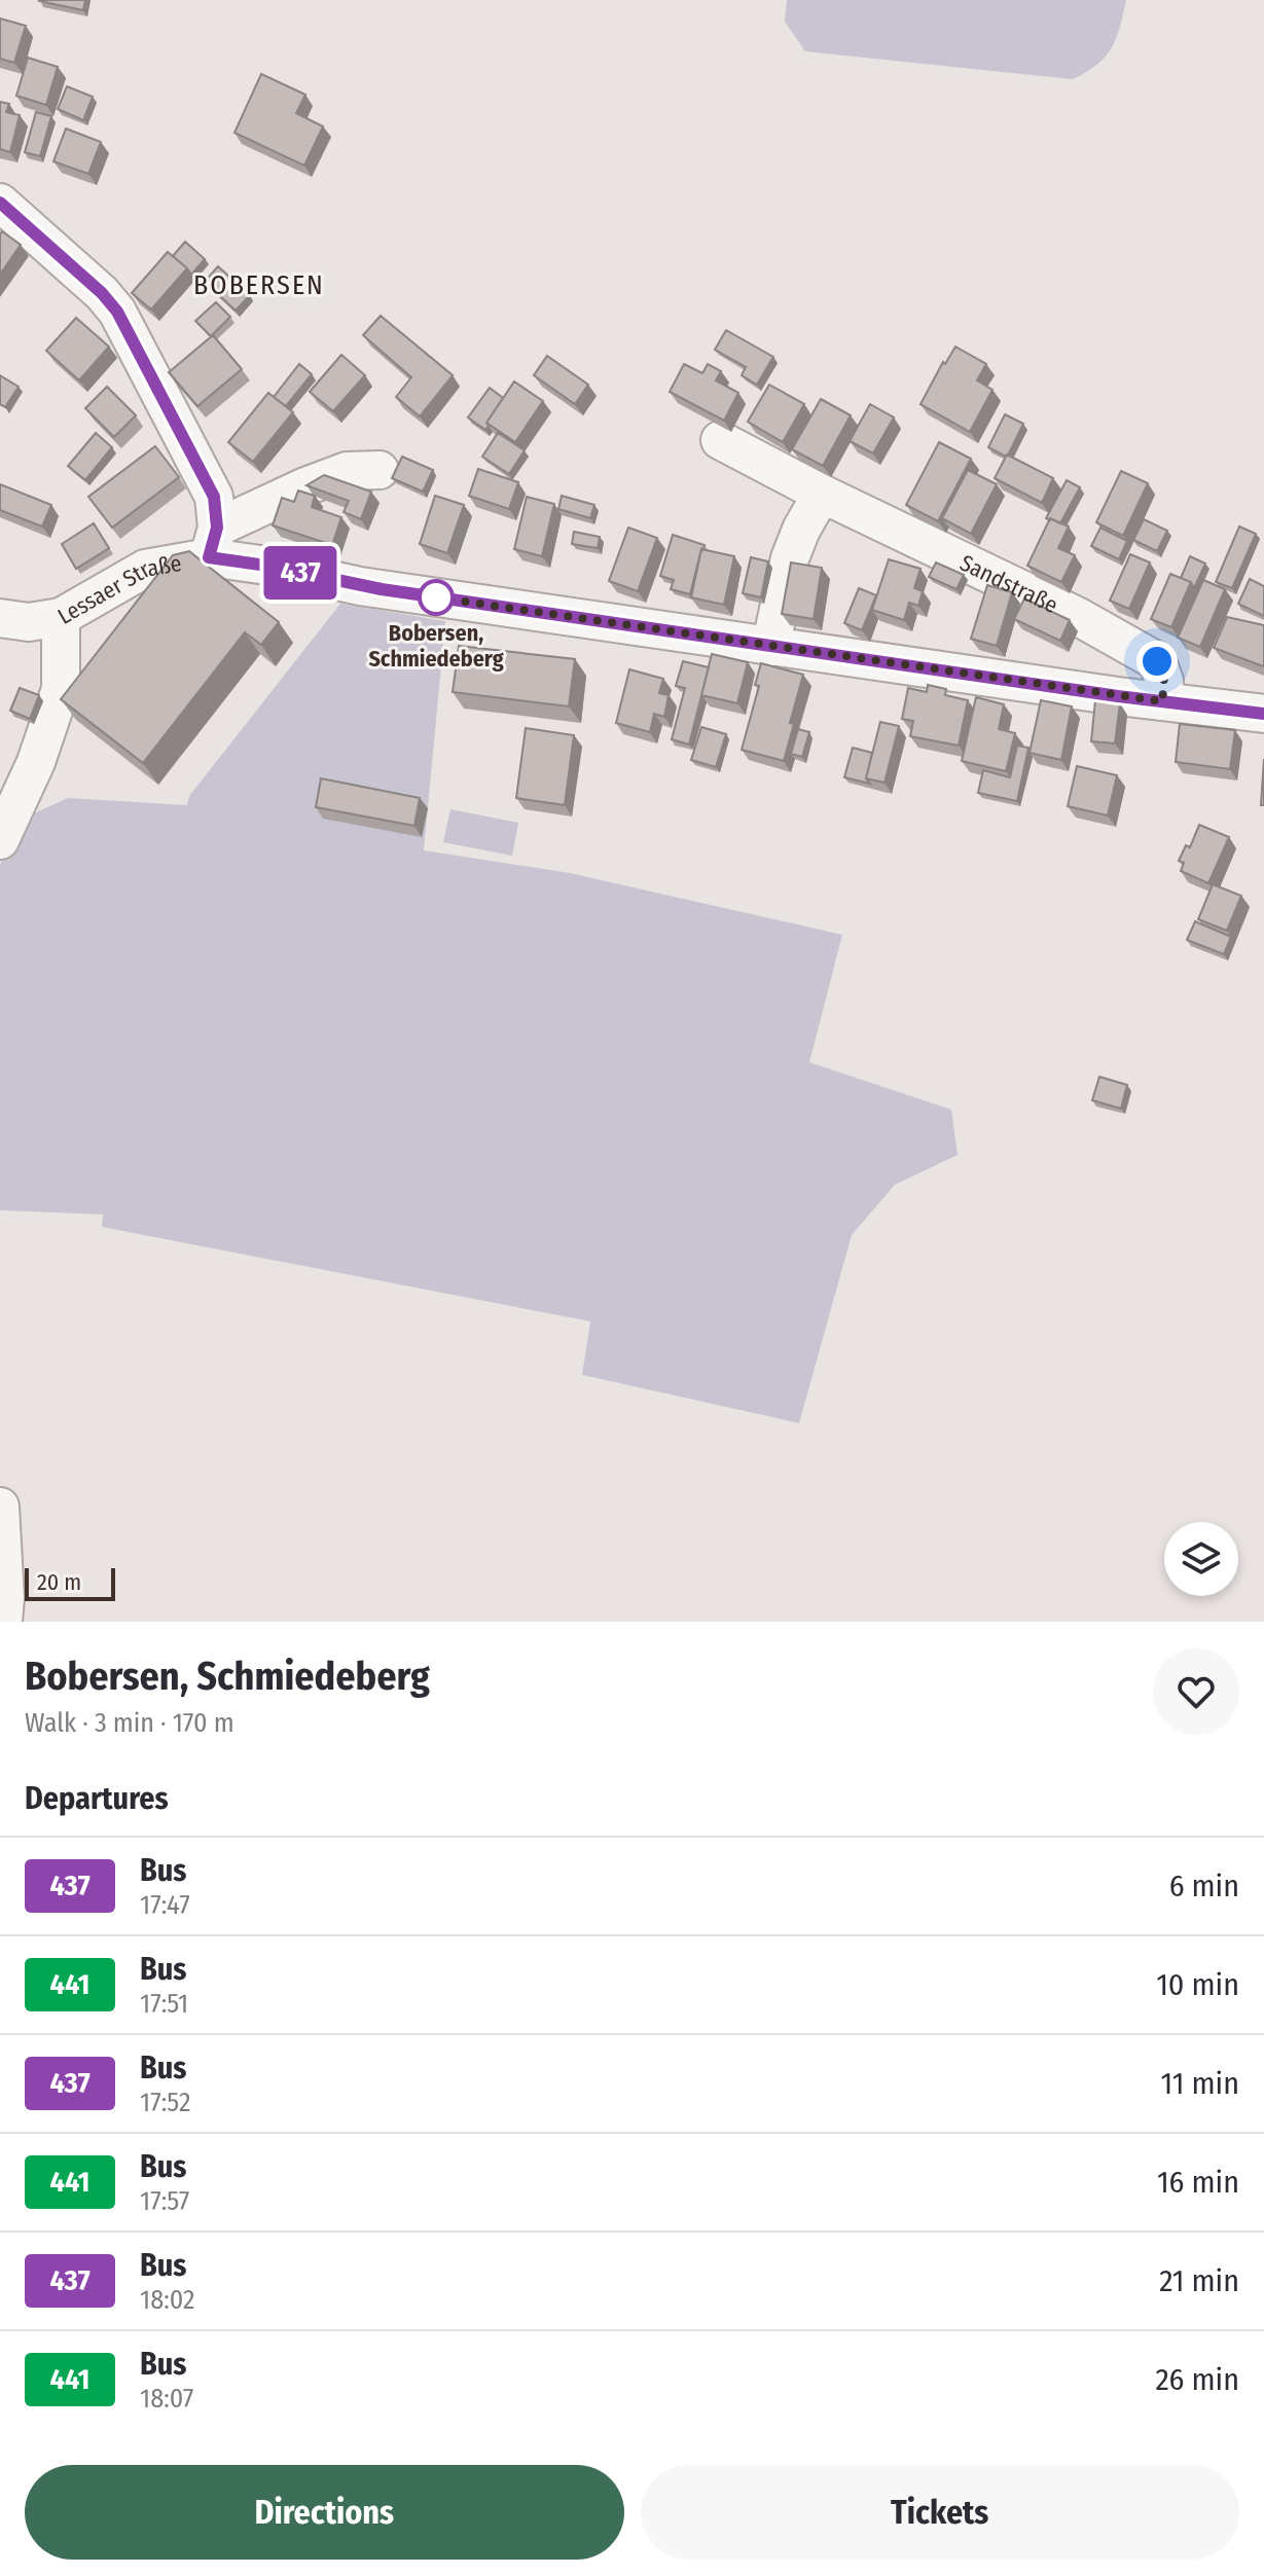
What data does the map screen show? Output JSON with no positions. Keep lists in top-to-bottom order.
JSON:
{
  "streets": {
    "street": ["Sandstraße", "Lessaer Straße"]
  },
  "crossings": [
    ["Sandstraße", "Lessaer Straße"]
  ],
  "districts": ["BOBERSEN"],
  "places": ["Bobersen, Schmiedeberg"],
  "lines": ["bus line 437"],
  "scale_bar": "20 m",
  "page": {
    "on_map": "437",
    "scale": "20 m",
    "heading": [
      ["Bobersen, Schmiedeberg", "Walk · 3 min · 170 m"],
      "Departures"
    ],
    "list": [
      {
        "mark": "437",
        "name": "Bus",
        "note": "17:47",
        "value": "6 min"
      },
      {
        "mark": "441",
        "name": "Bus",
        "note": "17:51",
        "value": "10 min"
      },
      {
        "mark": "437",
        "name": "Bus",
        "note": "17:52",
        "value": "11 min"
      },
      {
        "mark": "441",
        "name": "Bus",
        "note": "17:57",
        "value": "16 min"
      },
      {
        "mark": "437",
        "name": "Bus",
        "note": "18:02",
        "value": "21 min"
      },
      {
        "mark": "441",
        "name": "Bus",
        "note": "18:07",
        "value": "26 min"
      }
    ],
    "buttons": ["Directions", "Tickets"]
  }
}
